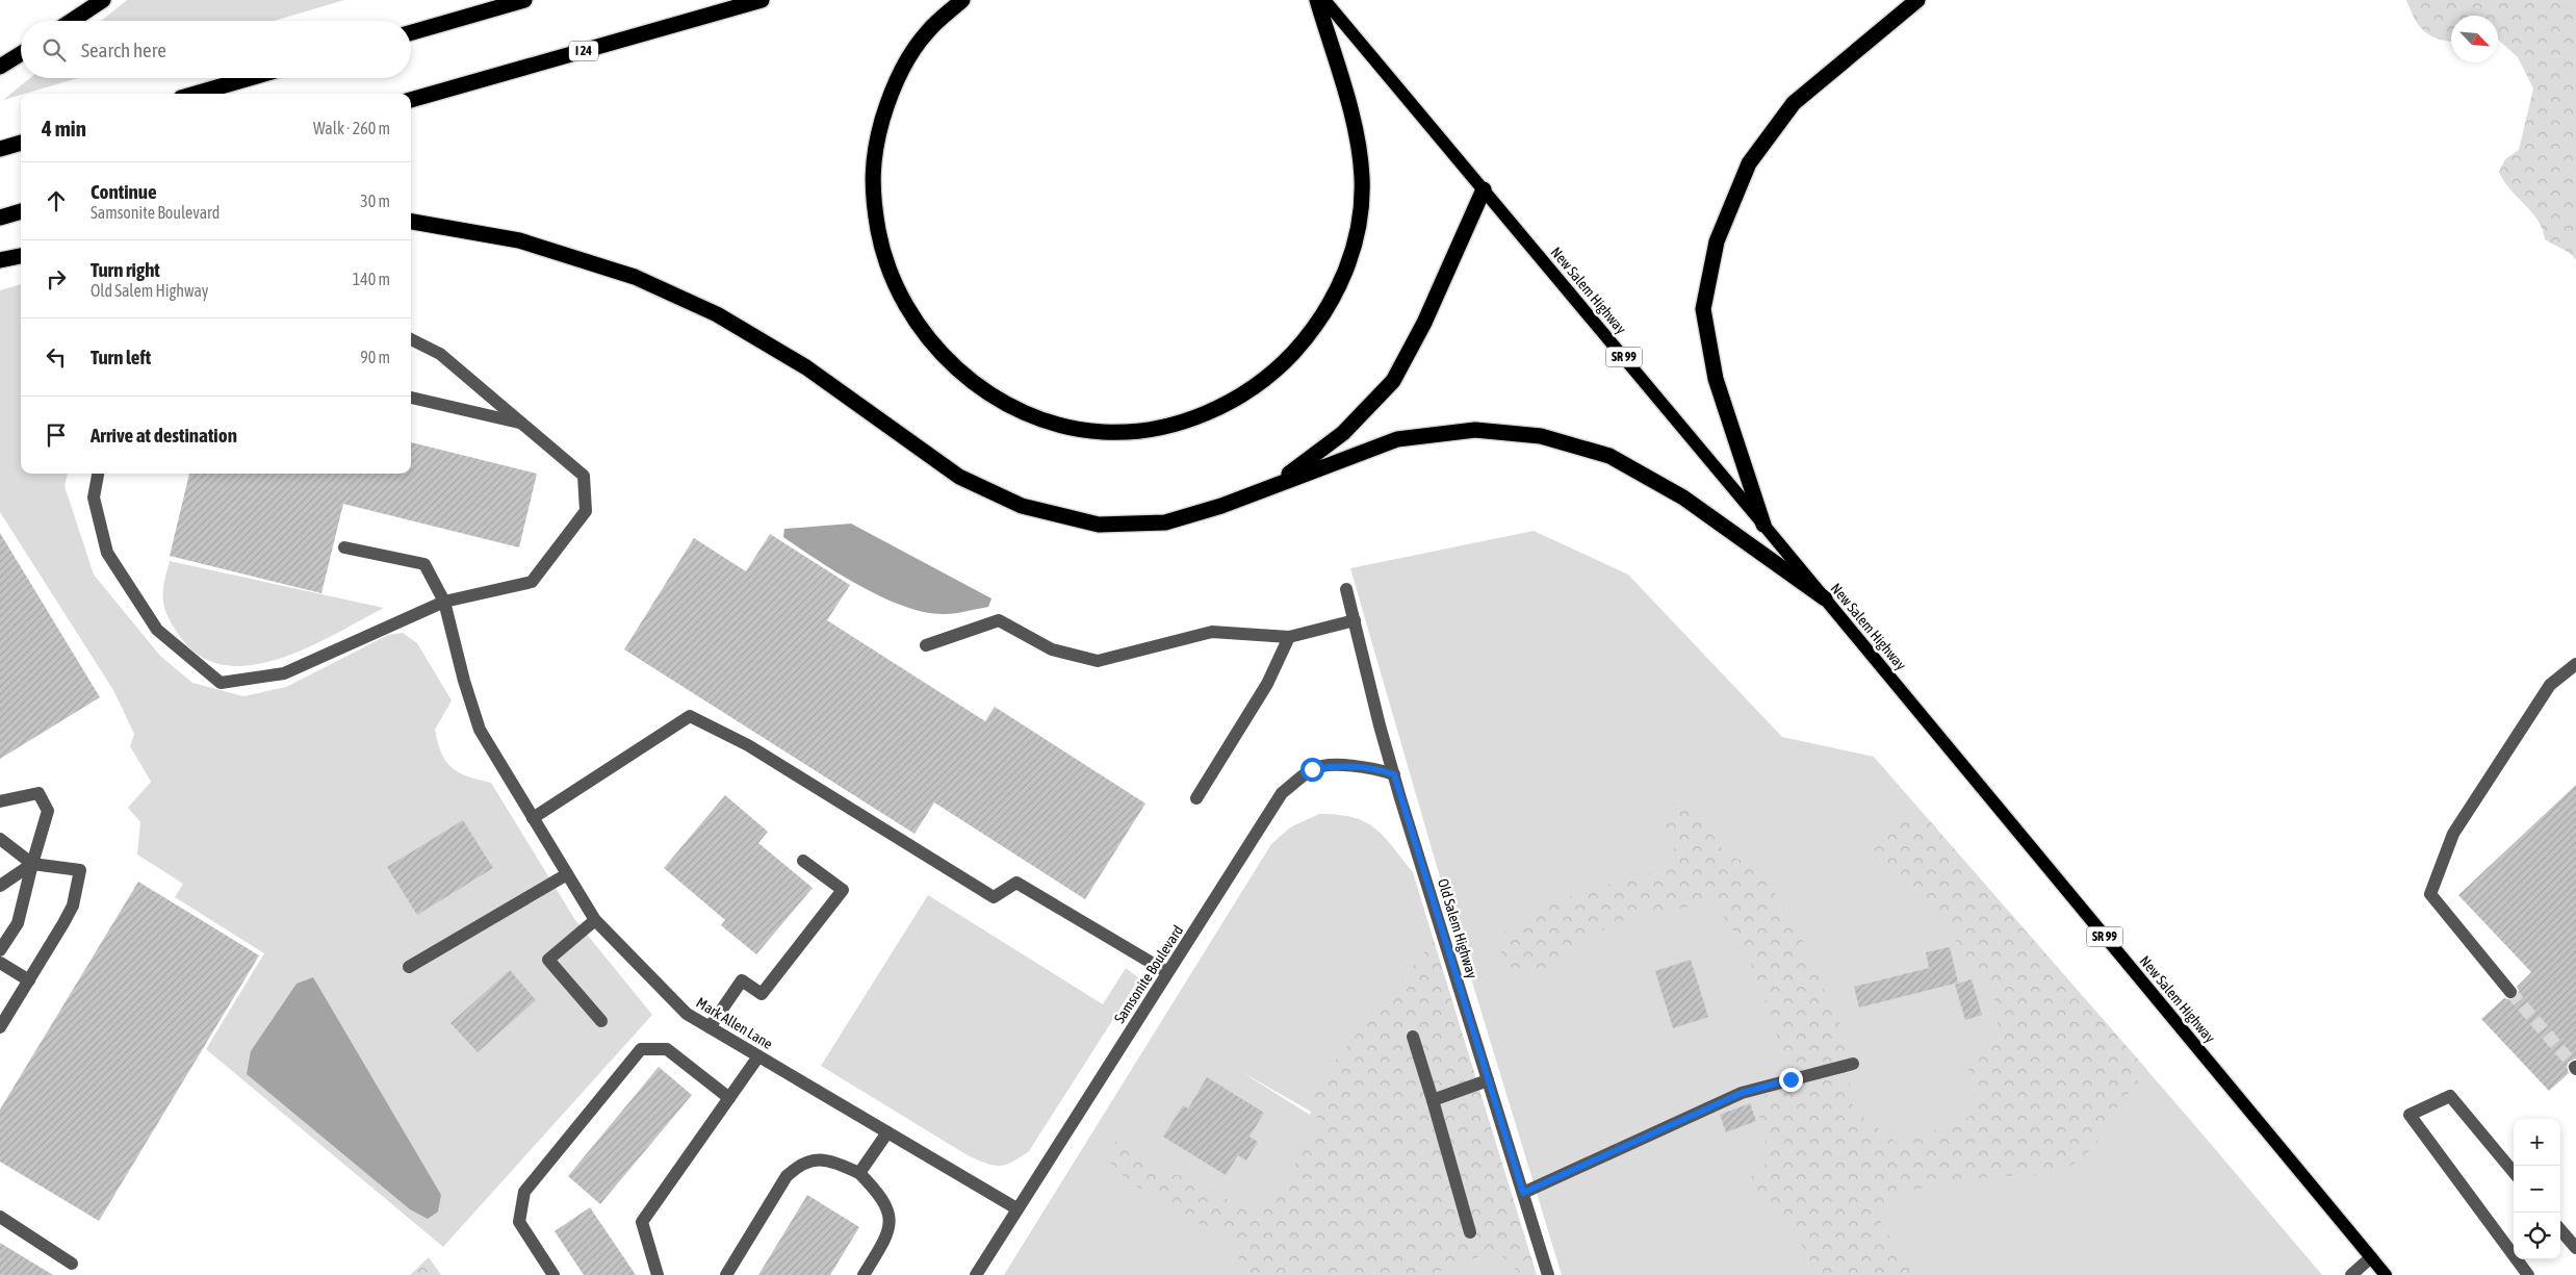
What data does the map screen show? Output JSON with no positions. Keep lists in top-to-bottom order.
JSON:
{
  "streets": {
    "highway": ["I 24"],
    "main road": ["New Salem Highway", "SR 99"],
    "street": ["Old Salem Highway", "Samsonite Boulevard", "Mark Allen Lane"]
  },
  "crossings": [
    ["Old Salem Highway", "Samsonite Boulevard"],
    ["Samsonite Boulevard", "Mark Allen Lane"]
  ],
  "north": "bottom right",
  "page": {
    "search": "Search here",
    "heading": ["4 min", "Walk · 260 m"],
    "list": [
      ["Continue", "Samsonite Boulevard", "30 m"],
      ["Turn right", "Old Salem Highway", "140 m"],
      ["Turn left", "90 m"],
      "Arrive at destination"
    ],
    "map_buttons": ["+", "−"]
  }
}
